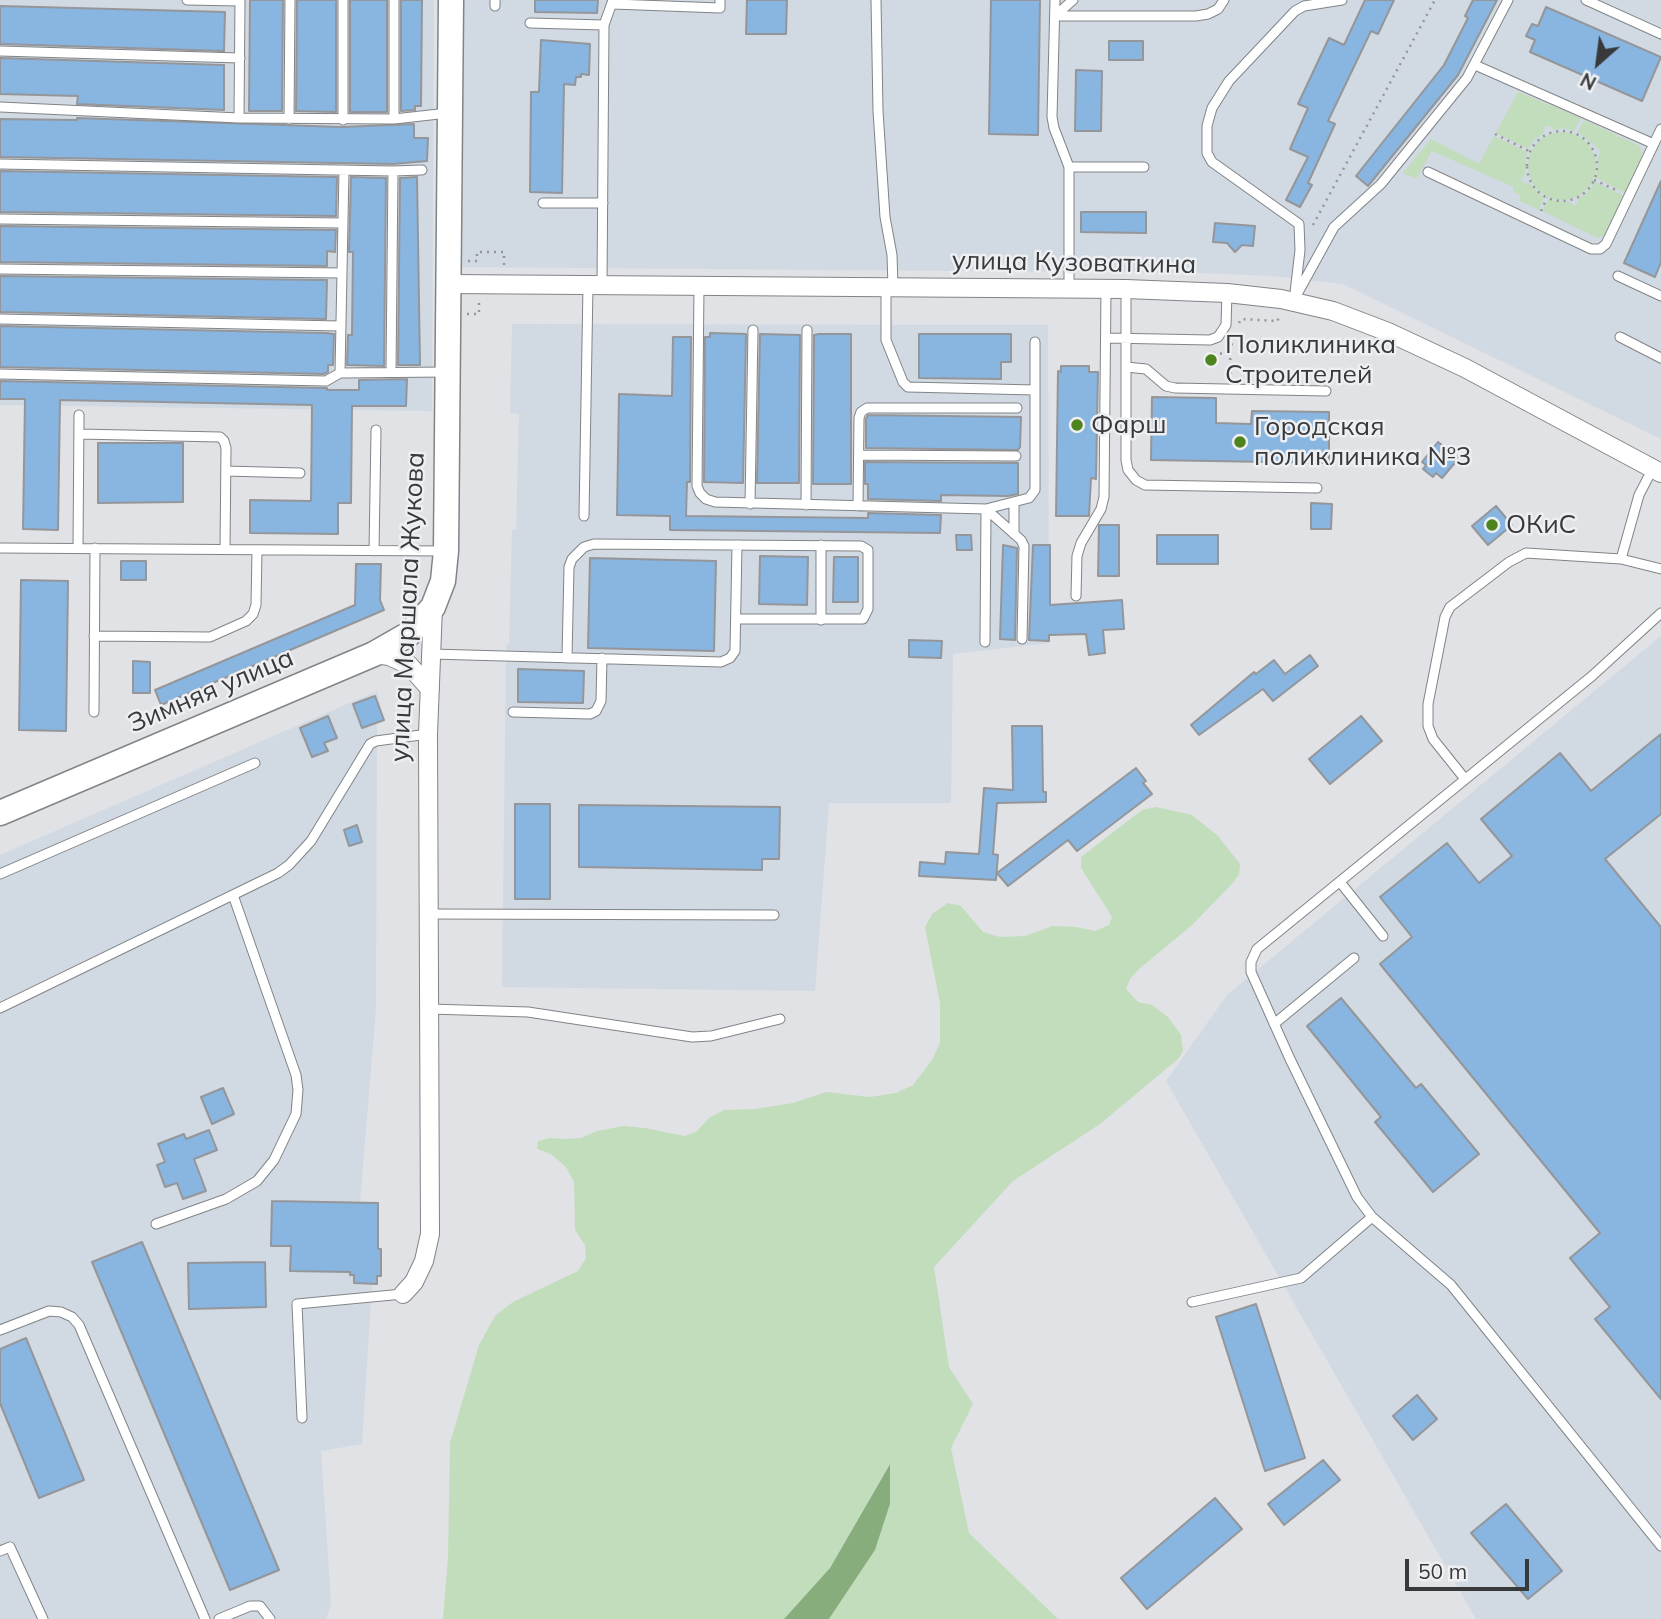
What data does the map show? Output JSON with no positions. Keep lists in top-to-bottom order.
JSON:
{
  "streets": {
    "main road": ["улица Маршала Жукова", "Зимняя улица"],
    "street": ["улица Кузоваткина"]
  },
  "crossings": [
    ["улица Кузоваткина", "улица Маршала Жукова"],
    ["улица Маршала Жукова", "Зимняя улица"]
  ],
  "places": [
    "Поликлиника Строителей",
    "Фарш",
    "Городская поликлиника №3",
    "ОКиС"
  ],
  "scale_bar": "50 m",
  "north": "bottom left"
}
